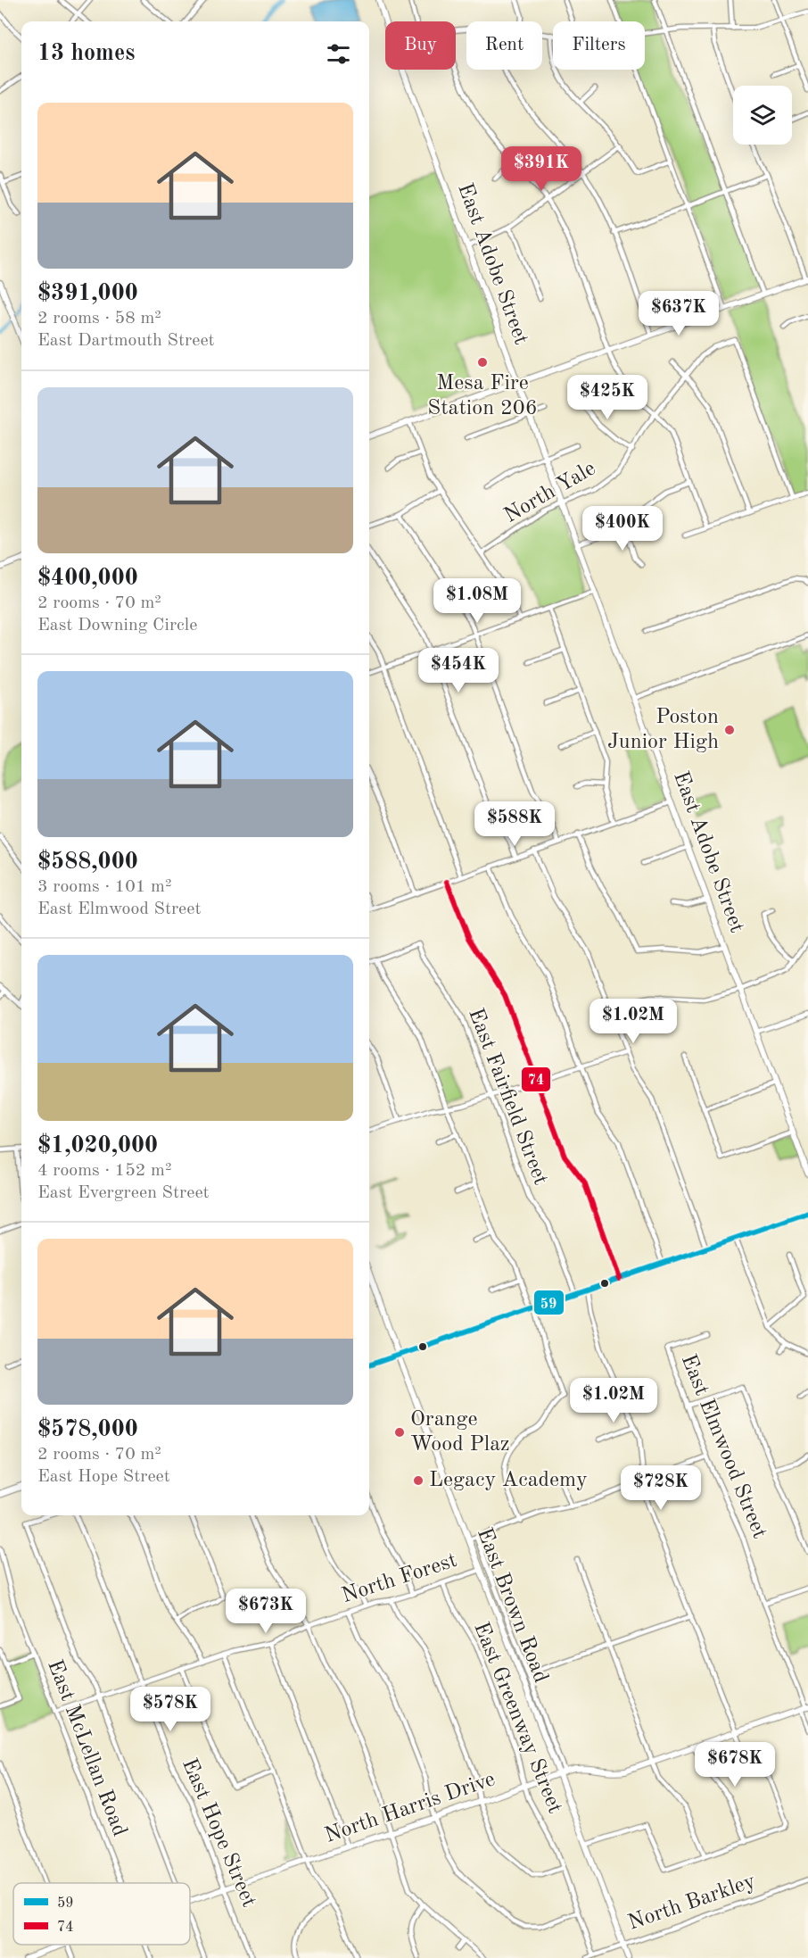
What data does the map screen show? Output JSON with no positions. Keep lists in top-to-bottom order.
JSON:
{
  "streets": {
    "street": [
      "East Adobe Street",
      "North Yale",
      "East Fairfield Street",
      "East Elmwood Street",
      "North Forest",
      "East Brown Road",
      "East Greenway Street",
      "East McLellan Road",
      "North Harris Drive",
      "East Hope Street",
      "North Barkley"
    ]
  },
  "crossings": [
    ["East Adobe Street", "North Yale"],
    ["East Elmwood Street", "North Forest"],
    ["East Elmwood Street", "North Harris Drive"],
    ["North Forest", "East Brown Road"],
    ["North Forest", "East Greenway Street"],
    ["North Forest", "East McLellan Road"],
    ["North Forest", "East Hope Street"],
    ["East Brown Road", "North Harris Drive"],
    ["East Brown Road", "North Barkley"],
    ["East Greenway Street", "North Harris Drive"],
    ["East Greenway Street", "North Barkley"],
    ["North Harris Drive", "East Hope Street"]
  ],
  "places": [
    "Mesa Fire Station 206",
    "Poston Junior High",
    "Orange Wood Plaz",
    "Legacy Academy"
  ],
  "lines": ["transit line 74", "transit line 59"],
  "legend": ["59", "74"],
  "page": {
    "chip": ["Buy", "Rent", "Filters"],
    "heading": "13 homes",
    "list": [
      {
        "name": "$391,000",
        "note": "2 rooms · 58 m² · East Dartmouth Street"
      },
      {
        "name": "$400,000",
        "note": "2 rooms · 70 m² · East Downing Circle"
      },
      {
        "name": "$588,000",
        "note": "3 rooms · 101 m² · East Elmwood Street"
      },
      {
        "name": "$1,020,000",
        "note": "4 rooms · 152 m² · East Evergreen Street"
      },
      {
        "name": "$578,000",
        "note": "2 rooms · 70 m² · East Hope Street"
      }
    ],
    "price": [
      "$391K",
      "$637K",
      "$425K",
      "$400K",
      "$1.08M",
      "$454K",
      "$588K",
      "$1.02M",
      "$1.02M",
      "$728K",
      "$673K",
      "$578K",
      "$678K"
    ]
  }
}
